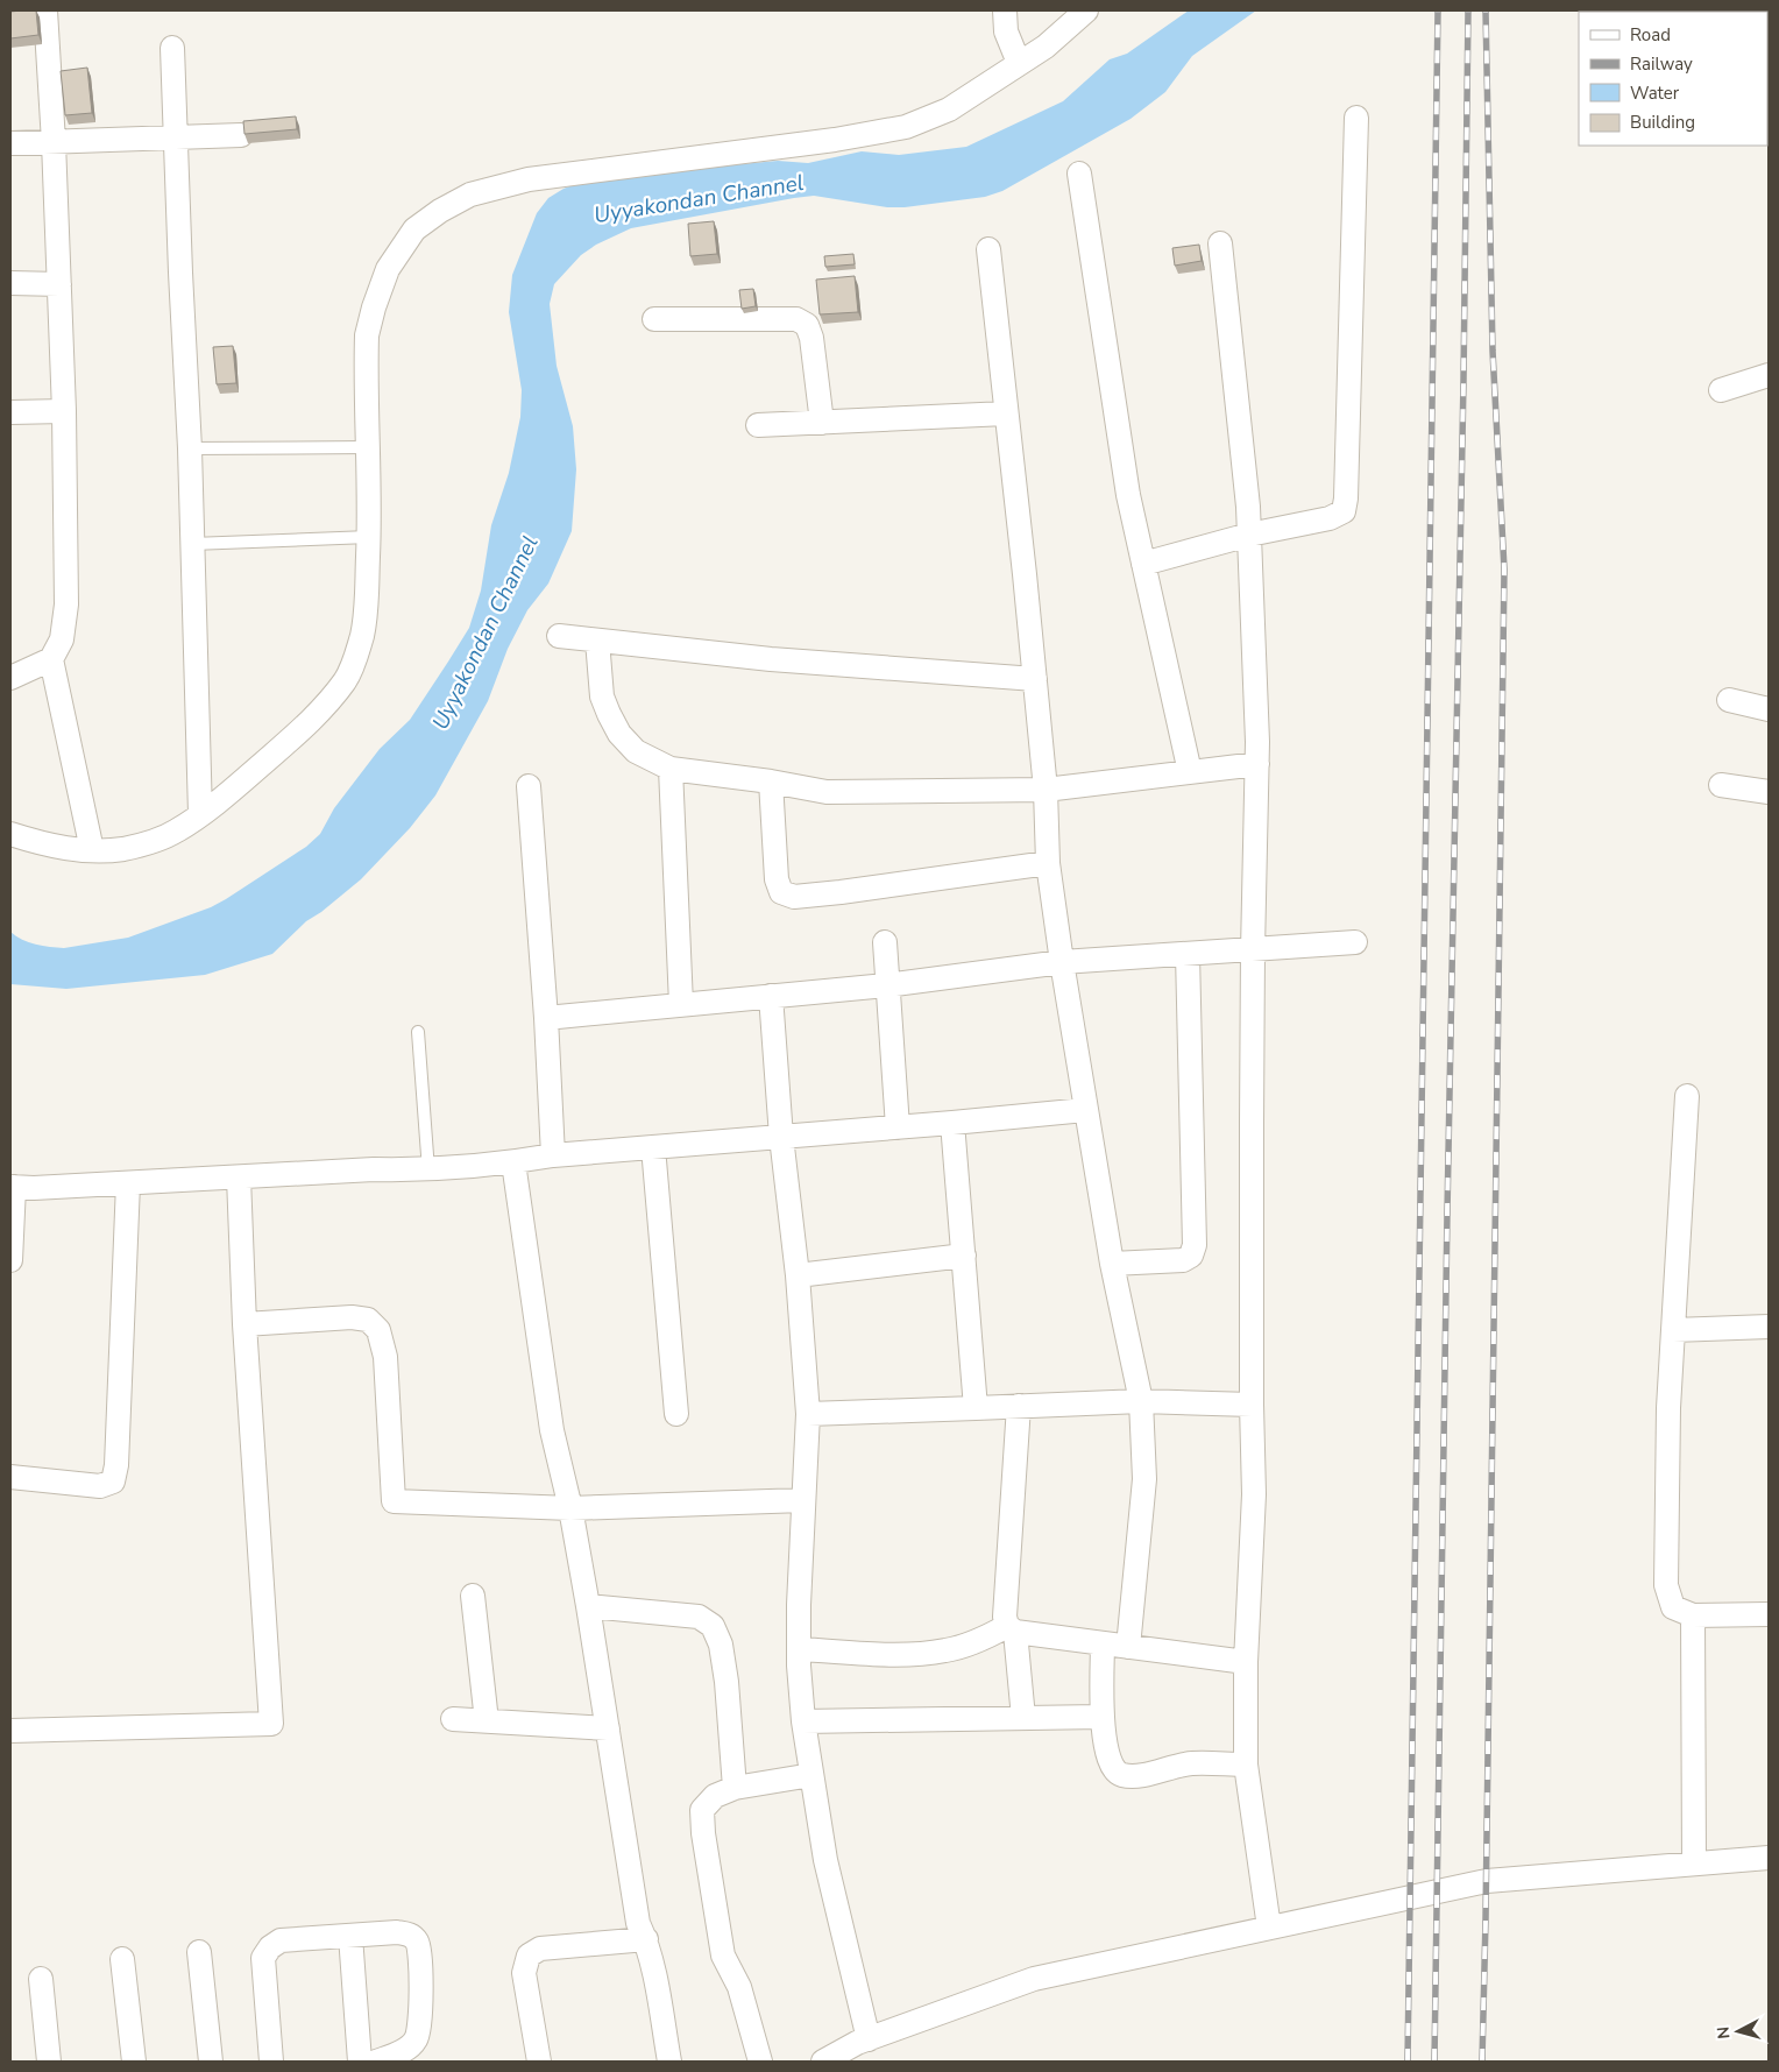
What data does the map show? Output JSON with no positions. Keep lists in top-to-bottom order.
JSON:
{
  "water": ["Uyyakondan Channel"],
  "legend": [
    "Road",
    "Railway",
    "Water",
    "Building"
  ],
  "north": "left"
}
